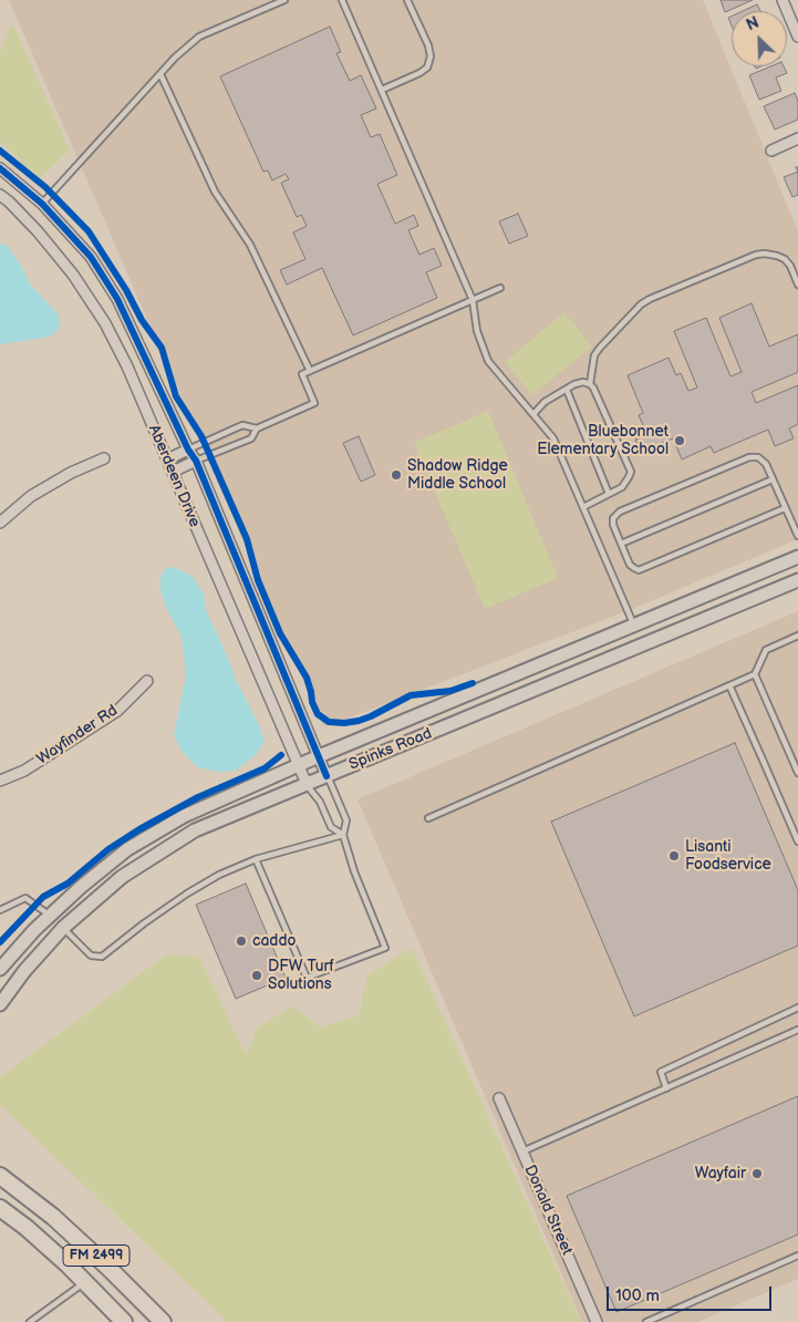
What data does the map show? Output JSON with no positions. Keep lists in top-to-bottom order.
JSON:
{
  "streets": {
    "main road": ["Spinks Road", "FM 2499"],
    "street": ["Aberdeen Drive", "Wayfinder Rd", "Donald Street"]
  },
  "crossings": [
    ["Aberdeen Drive", "Spinks Road"]
  ],
  "places": [
    "Bluebonnet Elementary School",
    "Shadow Ridge Middle School",
    "Lisanti Foodservice",
    "caddo",
    "DFW Turf Solutions",
    "Wayfair"
  ],
  "scale_bar": "100 m",
  "north": "top left"
}
